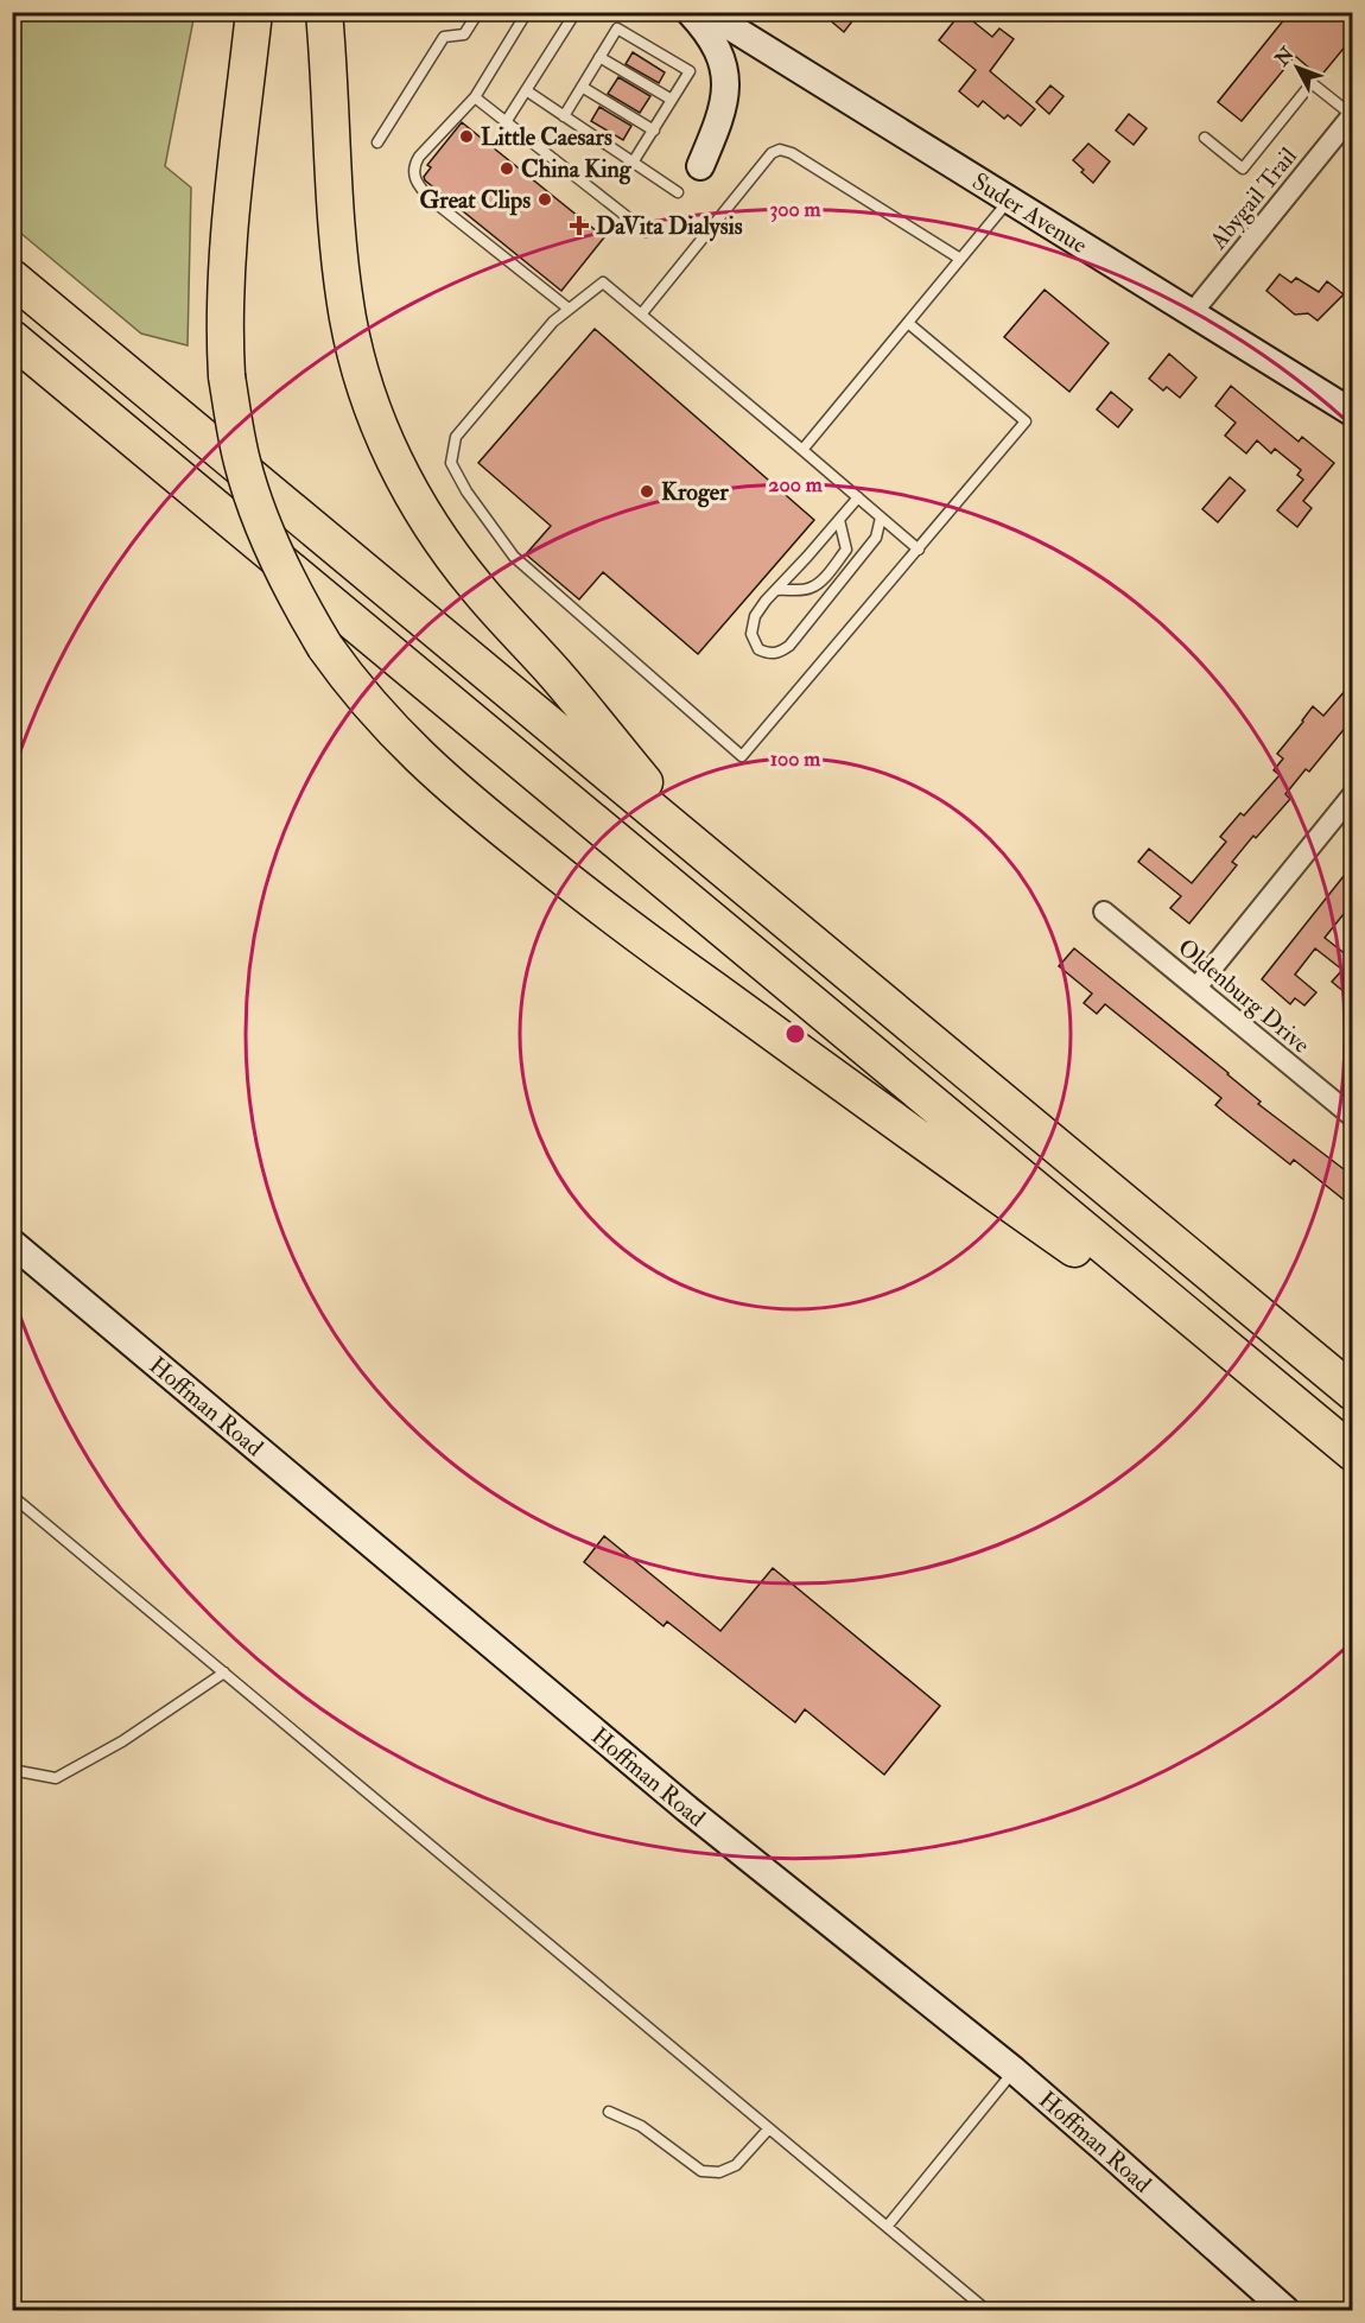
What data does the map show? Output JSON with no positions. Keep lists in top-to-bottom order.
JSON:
{
  "streets": {
    "street": [
      "Abygail Trail",
      "Suder Avenue",
      "Oldenburg Drive",
      "Hoffman Road"
    ]
  },
  "crossings": [
    ["Abygail Trail", "Suder Avenue"]
  ],
  "places": {
    "other": [
      "Little Caesars",
      "China King",
      "Great Clips",
      "Kroger"
    ],
    "health": ["DaVita Dialysis"]
  },
  "north": "top left",
  "rings": ["300 m", "200 m", "100 m"]
}
